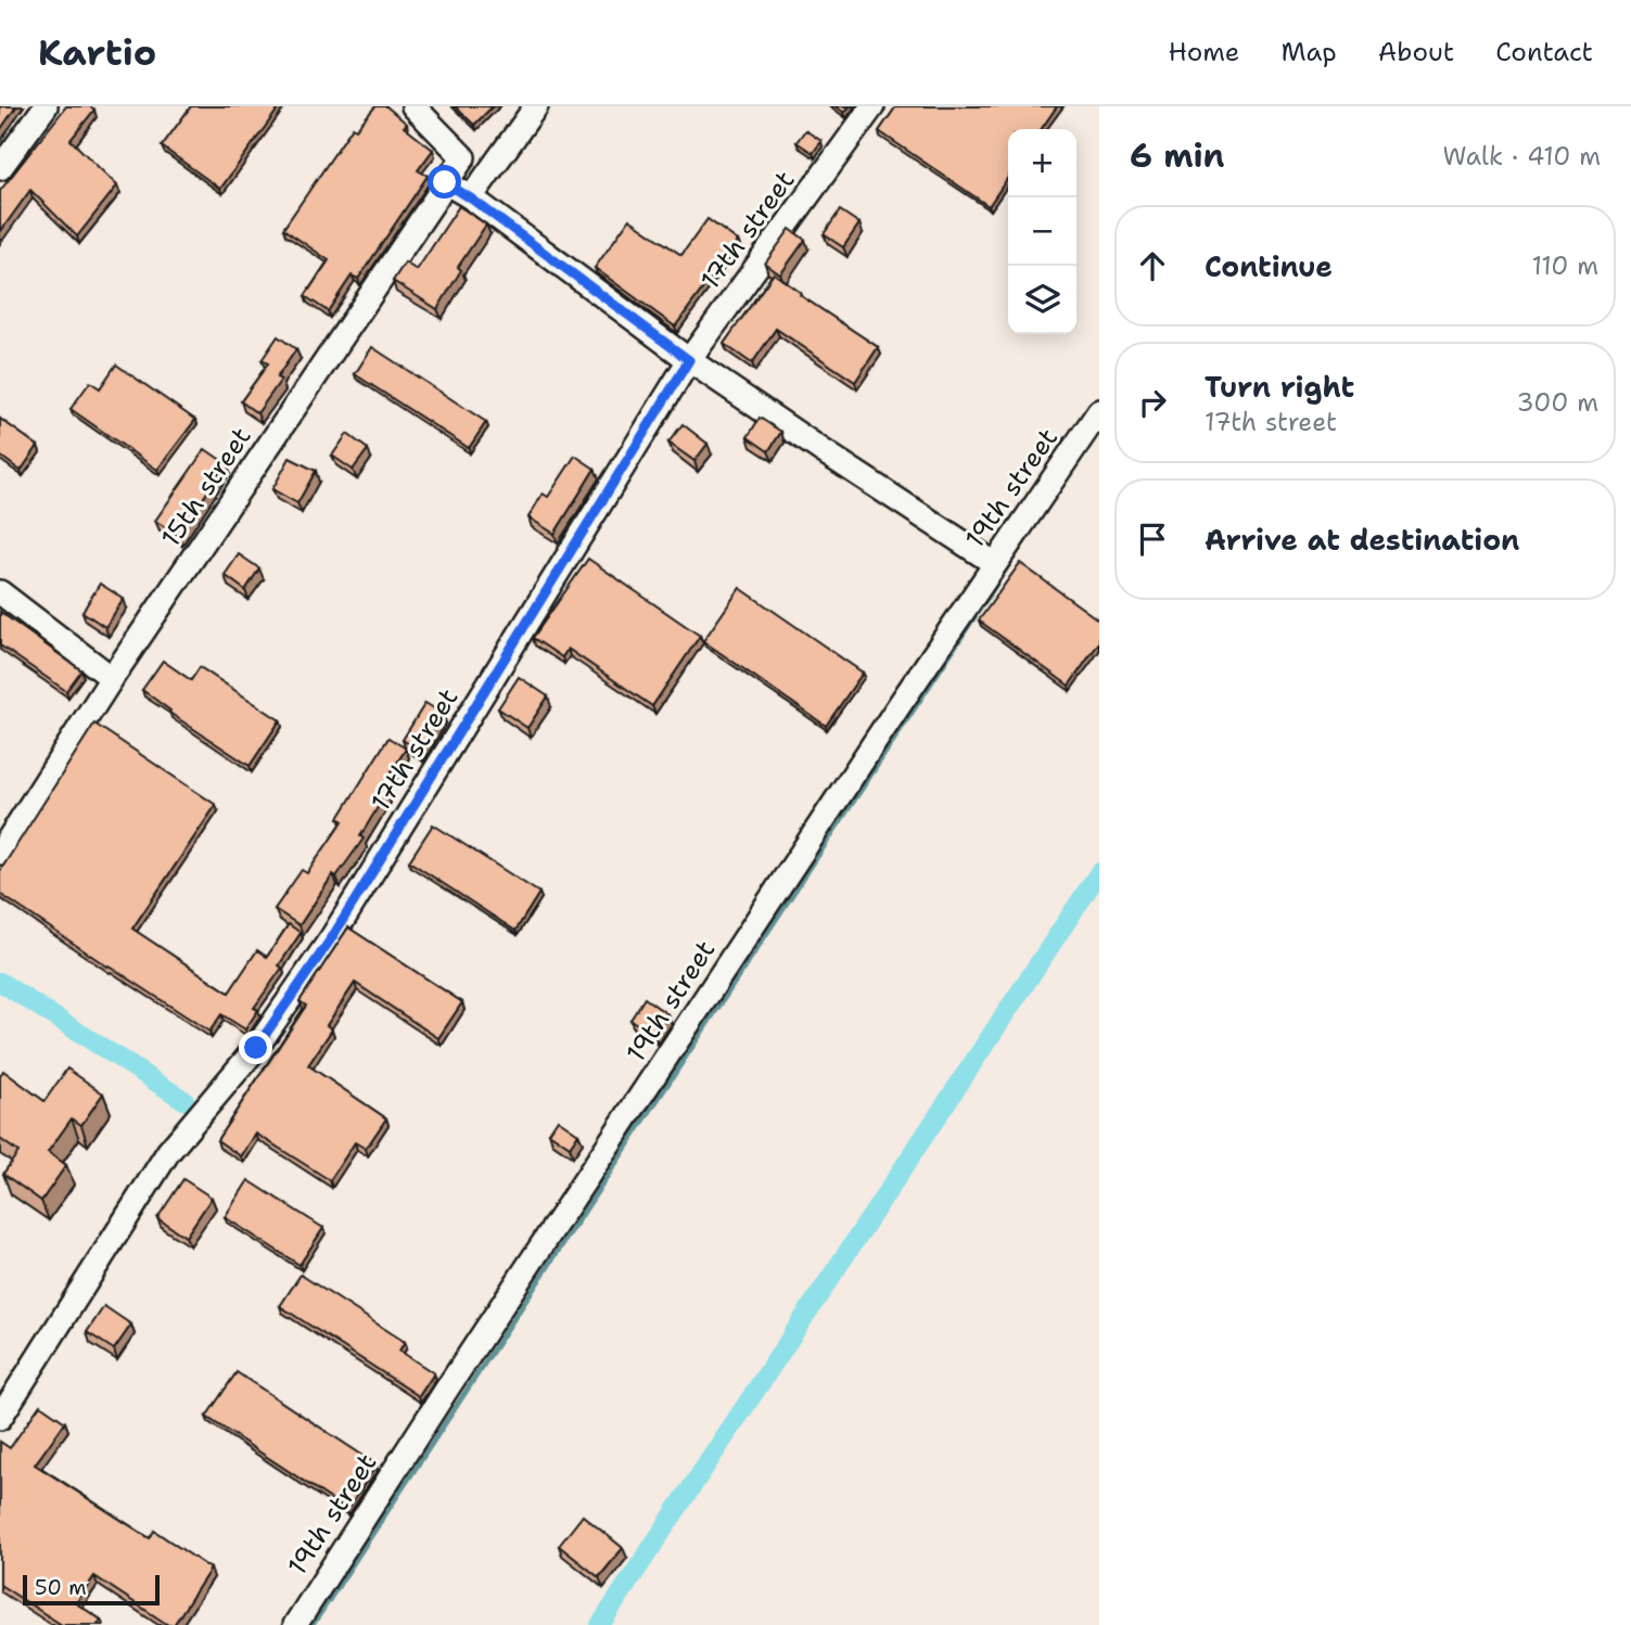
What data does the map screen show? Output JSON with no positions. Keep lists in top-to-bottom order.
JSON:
{
  "streets": {
    "street": ["17th street", "15th street", "19th street"]
  },
  "scale_bar": "50 m",
  "page": {
    "header": "Kartio",
    "nav": [
      "Home",
      "Map",
      "About",
      "Contact"
    ],
    "heading": ["6 min", "Walk · 410 m"],
    "map_buttons": ["+", "−"],
    "list": [
      ["Continue", "110 m"],
      ["Turn right", "17th street", "300 m"],
      "Arrive at destination"
    ],
    "scale": "50 m"
  }
}
